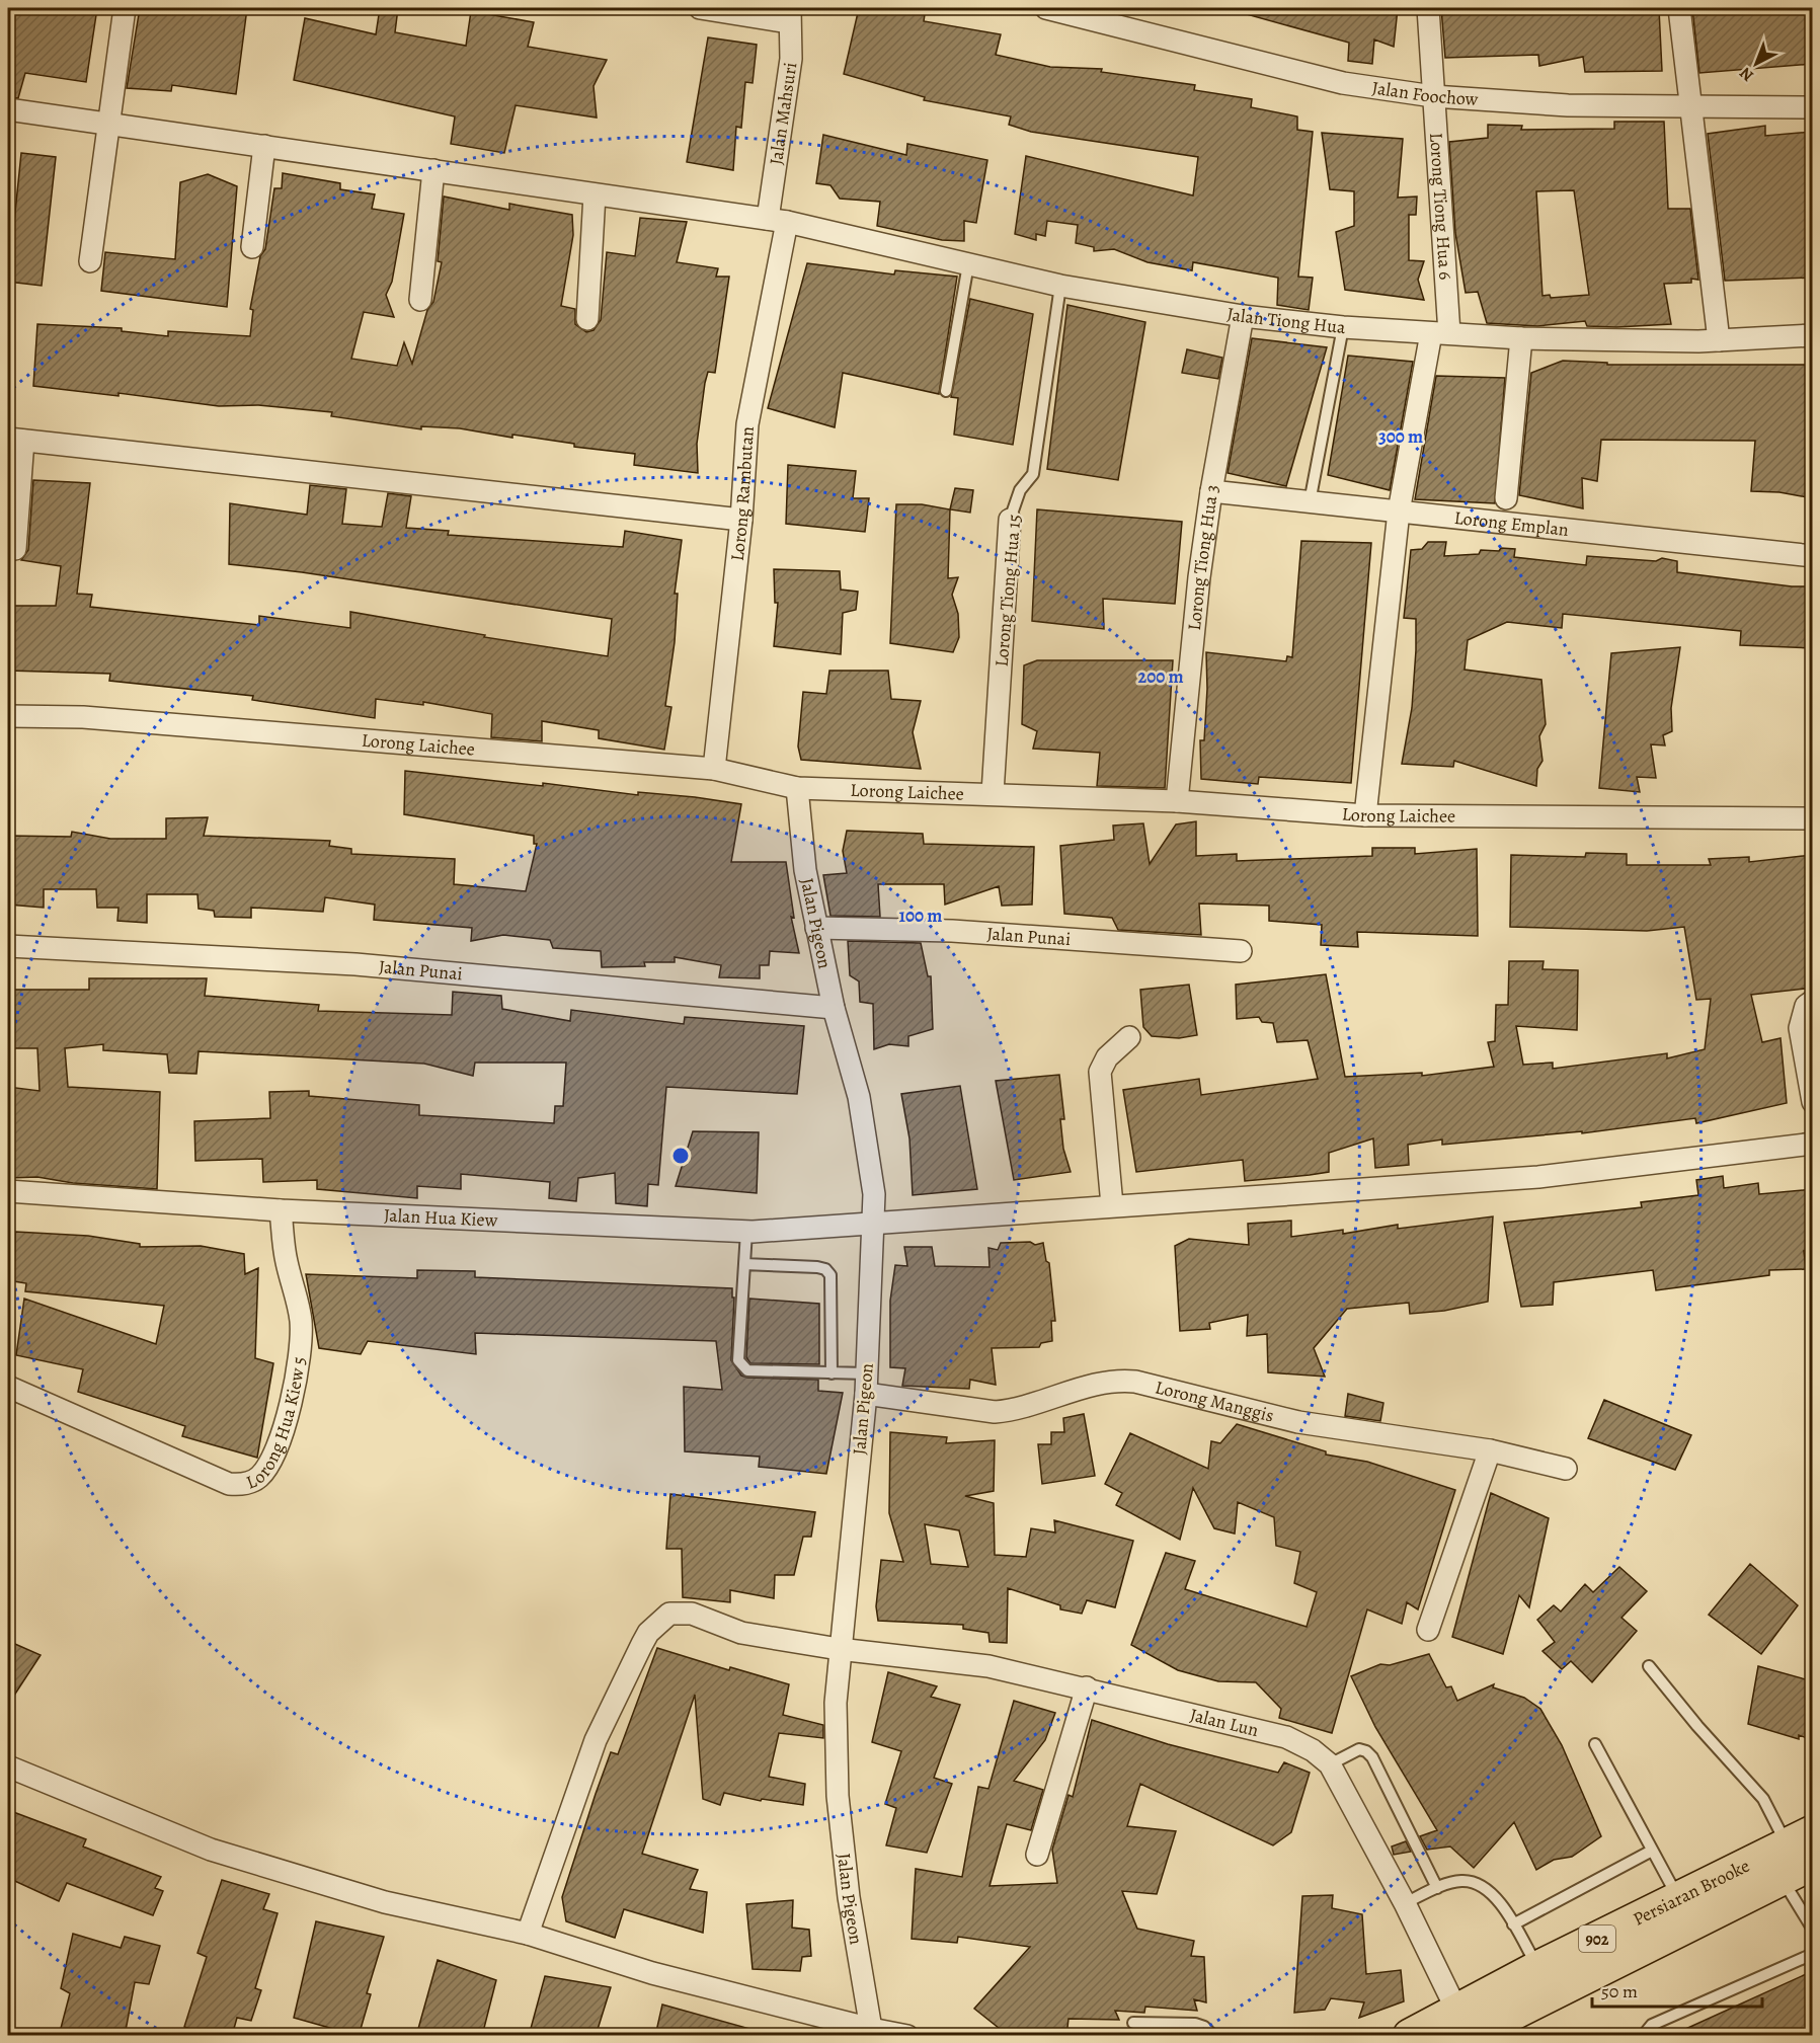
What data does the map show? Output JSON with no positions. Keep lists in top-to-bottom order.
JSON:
{
  "streets": {
    "main road": ["Persiaran Brooke", "902"],
    "street": [
      "Jalan Foochow",
      "Jalan Mahsuri",
      "Lorong Tiong Hua 6",
      "Jalan Tiong Hua",
      "Lorong Rambutan",
      "Lorong Emplan",
      "Lorong Tiong Hua 3",
      "Lorong Tiong Hua 15",
      "Lorong Laichee",
      "Jalan Pigeon",
      "Jalan Punai",
      "Jalan Hua Kiew",
      "Lorong Manggis",
      "Lorong Hua Kiew 5",
      "Jalan Lun"
    ]
  },
  "crossings": [
    ["Jalan Foochow", "Lorong Tiong Hua 6"],
    ["Jalan Mahsuri", "Jalan Tiong Hua"],
    ["Jalan Mahsuri", "Lorong Rambutan"],
    ["Lorong Tiong Hua 6", "Jalan Tiong Hua"],
    ["Lorong Tiong Hua 6", "Lorong Emplan"],
    ["Lorong Tiong Hua 6", "Lorong Laichee"],
    ["Jalan Tiong Hua", "Lorong Rambutan"],
    ["Jalan Tiong Hua", "Lorong Tiong Hua 3"],
    ["Jalan Tiong Hua", "Lorong Tiong Hua 15"],
    ["Lorong Rambutan", "Lorong Laichee"],
    ["Lorong Emplan", "Lorong Tiong Hua 3"],
    ["Lorong Tiong Hua 3", "Lorong Laichee"],
    ["Lorong Tiong Hua 15", "Lorong Laichee"],
    ["Lorong Laichee", "Jalan Pigeon"],
    ["Jalan Pigeon", "Jalan Punai"],
    ["Jalan Pigeon", "Jalan Hua Kiew"],
    ["Jalan Pigeon", "Lorong Manggis"],
    ["Jalan Pigeon", "Jalan Lun"],
    ["Jalan Hua Kiew", "Lorong Hua Kiew 5"],
    ["Jalan Lun", "Persiaran Brooke"]
  ],
  "scale_bar": "50 m",
  "north": "bottom left",
  "rings": ["300 m", "200 m", "100 m"]
}
